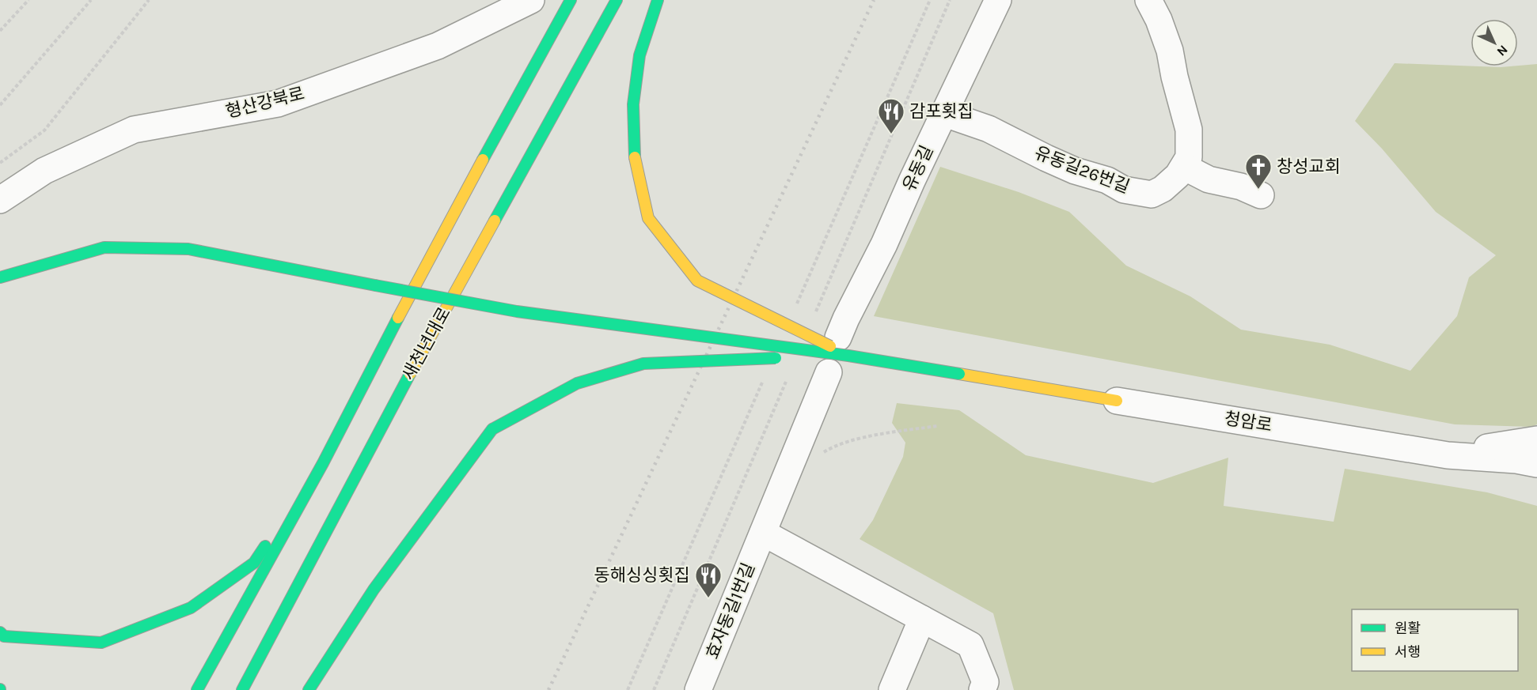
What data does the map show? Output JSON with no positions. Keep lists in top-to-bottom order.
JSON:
{
  "streets": {
    "main road": ["새천년대로", "청암로"],
    "street": [
      "형산강북로",
      "유동길",
      "유동길26번길",
      "효자동길1번길"
    ]
  },
  "crossings": [
    ["유동길", "유동길26번길"],
    ["유동길", "청암로"]
  ],
  "places": {
    "restaurant": ["감포횟집", "동해싱싱횟집"],
    "church": ["창성교회"]
  },
  "legend": ["원활", "서행"],
  "north": "bottom right"
}
